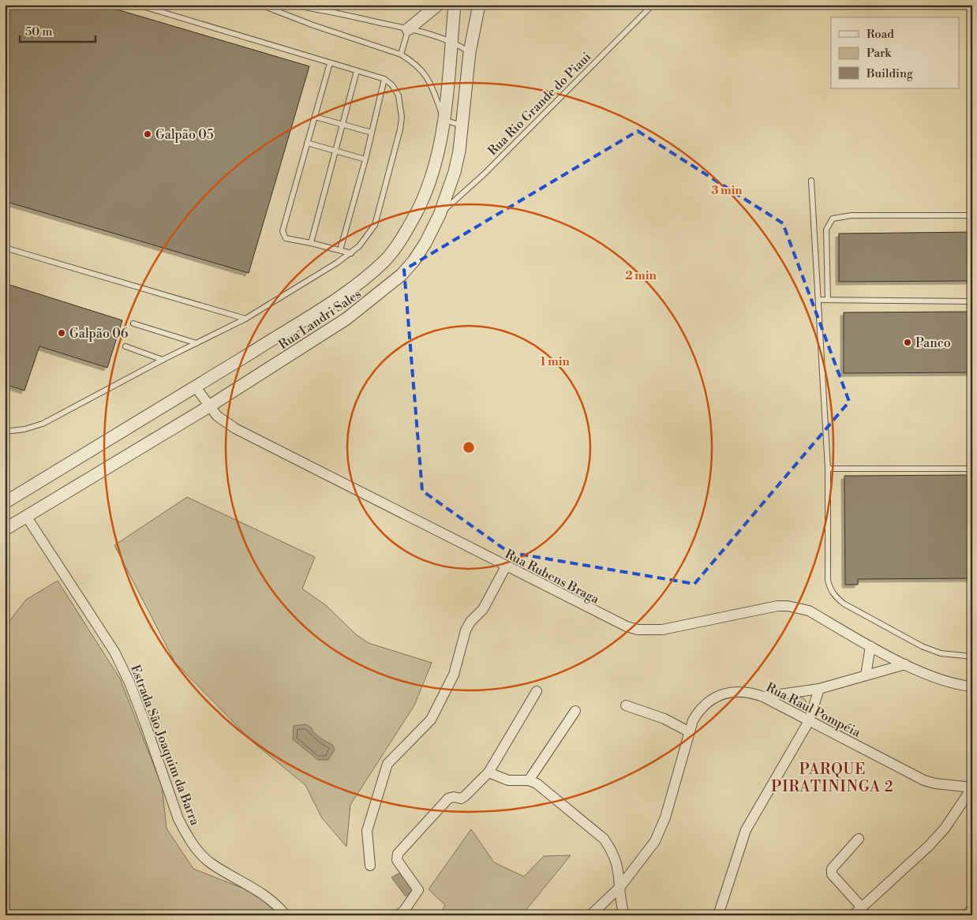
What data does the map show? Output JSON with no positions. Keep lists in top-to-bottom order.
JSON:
{
  "streets": {
    "street": [
      "Rua Landri Sales",
      "Rua Rubens Braga",
      "Rua Raul Pompéia",
      "Estrada São Joaquim da Barra"
    ],
    "lane": ["Rua Rio Grande do Piaui"]
  },
  "crossings": [
    ["Rua Rio Grande do Piaui", "Rua Landri Sales"],
    ["Rua Landri Sales", "Rua Rubens Braga"],
    ["Rua Landri Sales", "Estrada São Joaquim da Barra"]
  ],
  "districts": ["PARQUE PIRATININGA 2"],
  "places": ["Galpão 05", "Galpão 06", "Panco"],
  "legend": ["Road", "Park", "Building"],
  "scale_bar": "50 m",
  "rings": ["3 min", "2 min", "1 min"]
}
